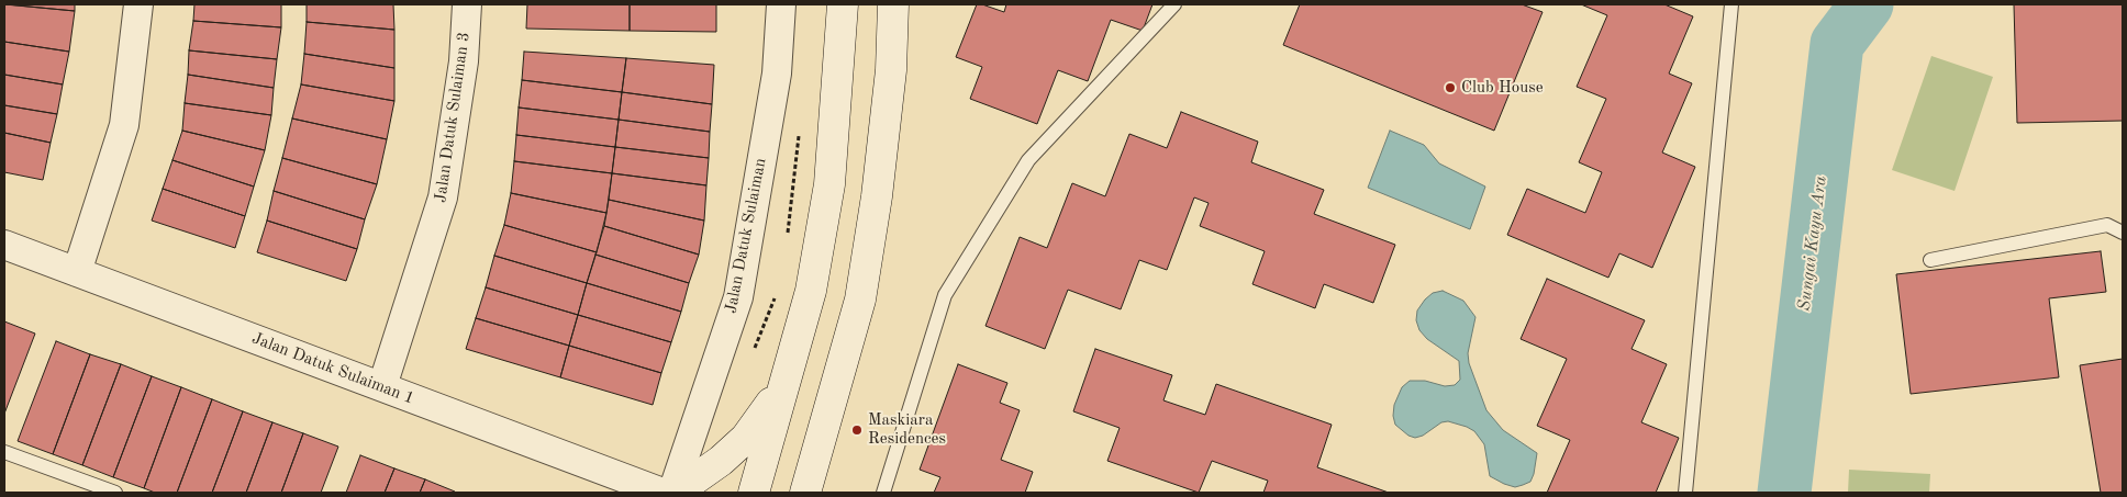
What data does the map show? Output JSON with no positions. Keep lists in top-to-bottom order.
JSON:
{
  "streets": {
    "street": ["Jalan Datuk Sulaiman 3", "Jalan Datuk Sulaiman", "Jalan Datuk Sulaiman 1"]
  },
  "crossings": [
    ["Jalan Datuk Sulaiman 3", "Jalan Datuk Sulaiman 1"]
  ],
  "water": ["Sungai Kayu Ara"],
  "places": ["Club House", "Maskiara Residences"]
}
